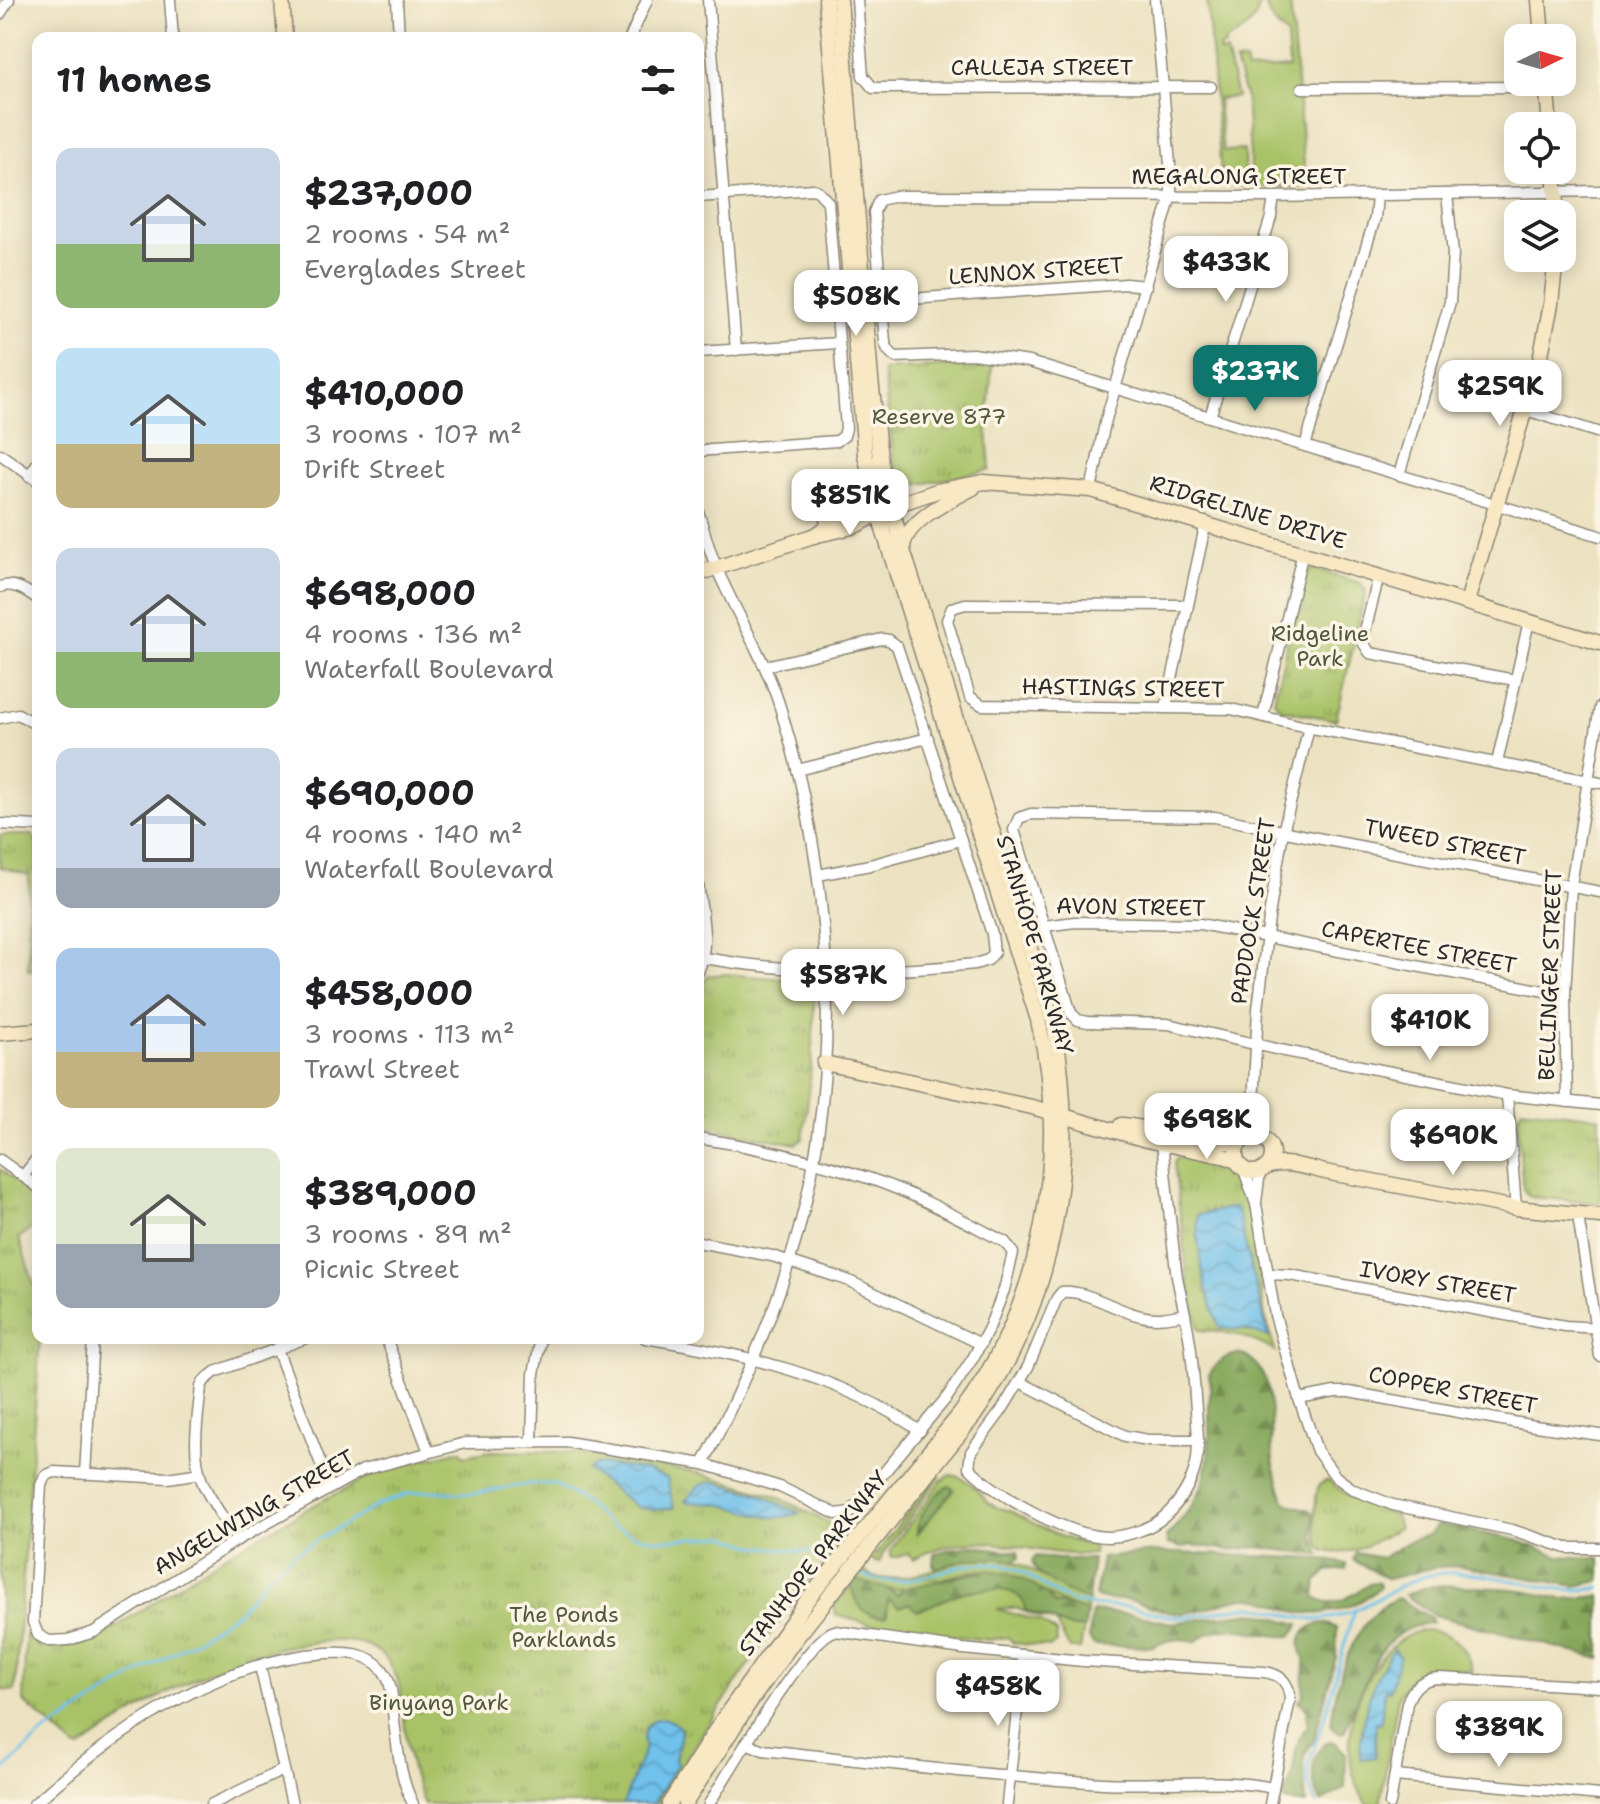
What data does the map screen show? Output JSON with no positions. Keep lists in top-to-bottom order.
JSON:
{
  "streets": {
    "main road": ["RIDGELINE DRIVE", "STANHOPE PARKWAY"],
    "street": [
      "CALLEJA STREET",
      "MEGALONG STREET",
      "LENNOX STREET",
      "HASTINGS STREET",
      "TWEED STREET",
      "AVON STREET",
      "PADDOCK STREET",
      "CAPERTEE STREET",
      "BELLINGER STREET",
      "IVORY STREET",
      "COPPER STREET",
      "ANGELWING STREET"
    ]
  },
  "crossings": [
    ["MEGALONG STREET", "LENNOX STREET"],
    ["RIDGELINE DRIVE", "STANHOPE PARKWAY"],
    ["HASTINGS STREET", "PADDOCK STREET"],
    ["HASTINGS STREET", "BELLINGER STREET"],
    ["TWEED STREET", "AVON STREET"],
    ["TWEED STREET", "PADDOCK STREET"],
    ["TWEED STREET", "BELLINGER STREET"],
    ["AVON STREET", "PADDOCK STREET"],
    ["AVON STREET", "CAPERTEE STREET"],
    ["PADDOCK STREET", "CAPERTEE STREET"],
    ["CAPERTEE STREET", "BELLINGER STREET"]
  ],
  "parks": [
    "Reserve 877",
    "Ridgeline Park",
    "The Ponds Parklands",
    "Binyang Park"
  ],
  "north": "right",
  "page": {
    "heading": "11 homes",
    "list": [
      {
        "name": "$237,000",
        "note": "2 rooms · 54 m² · Everglades Street"
      },
      {
        "name": "$410,000",
        "note": "3 rooms · 107 m² · Drift Street"
      },
      {
        "name": "$698,000",
        "note": "4 rooms · 136 m² · Waterfall Boulevard"
      },
      {
        "name": "$690,000",
        "note": "4 rooms · 140 m² · Waterfall Boulevard"
      },
      {
        "name": "$458,000",
        "note": "3 rooms · 113 m² · Trawl Street"
      },
      {
        "name": "$389,000",
        "note": "3 rooms · 89 m² · Picnic Street"
      }
    ],
    "price": [
      "$433K",
      "$508K",
      "$237K",
      "$259K",
      "$851K",
      "$587K",
      "$410K",
      "$698K",
      "$690K",
      "$458K",
      "$389K"
    ]
  }
}
